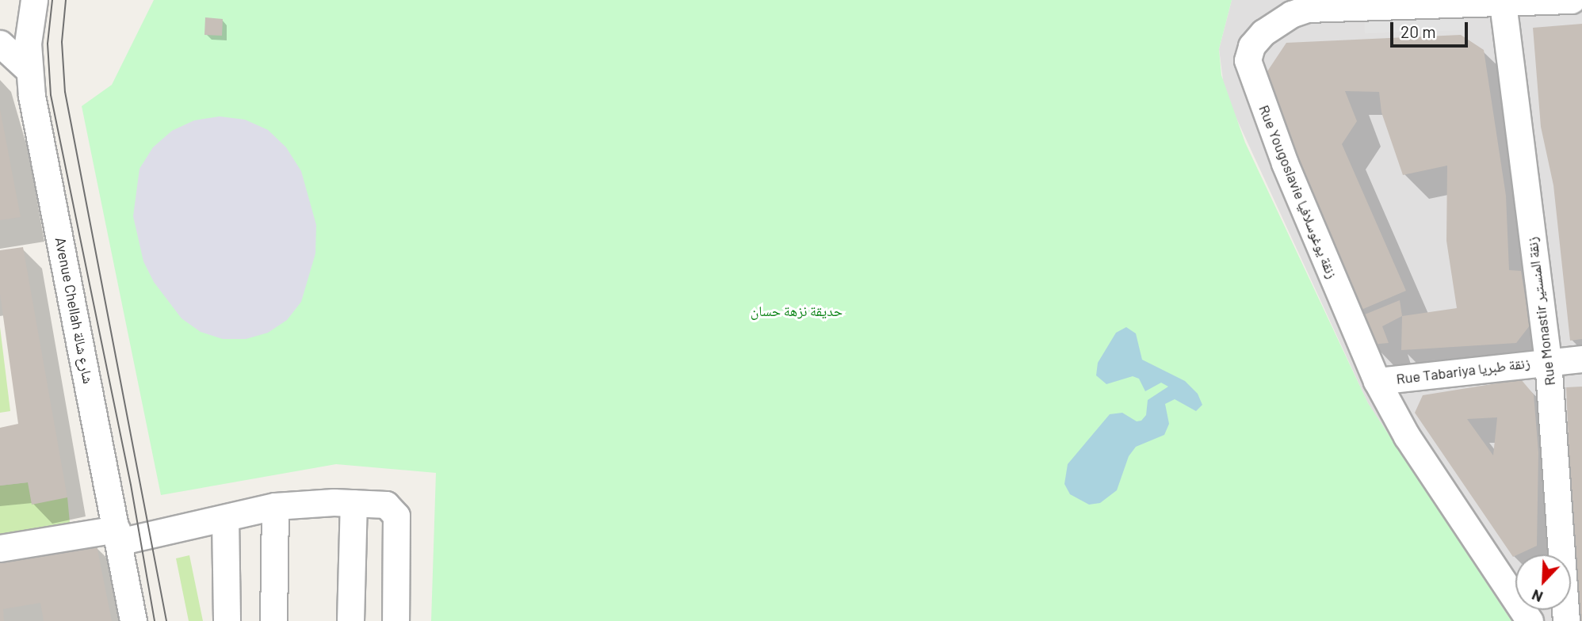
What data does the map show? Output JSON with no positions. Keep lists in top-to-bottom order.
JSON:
{
  "streets": {
    "street": [
      "Rue Yougoslavie زنقة يوغوسلافيا",
      "Avenue Chellah شارع شالة",
      "Rue Monastir زنقة المنستير",
      "Rue Tabariya زنقة طبريا"
    ]
  },
  "crossings": [
    ["Rue Yougoslavie زنقة يوغوسلافيا", "Rue Monastir زنقة المنستير"],
    ["Rue Yougoslavie زنقة يوغوسلافيا", "Rue Tabariya زنقة طبريا"],
    ["Rue Monastir زنقة المنستير", "Rue Tabariya زنقة طبريا"]
  ],
  "parks": ["حديقة نزهة حسان"],
  "scale_bar": "20 m",
  "north": "bottom left"
}
